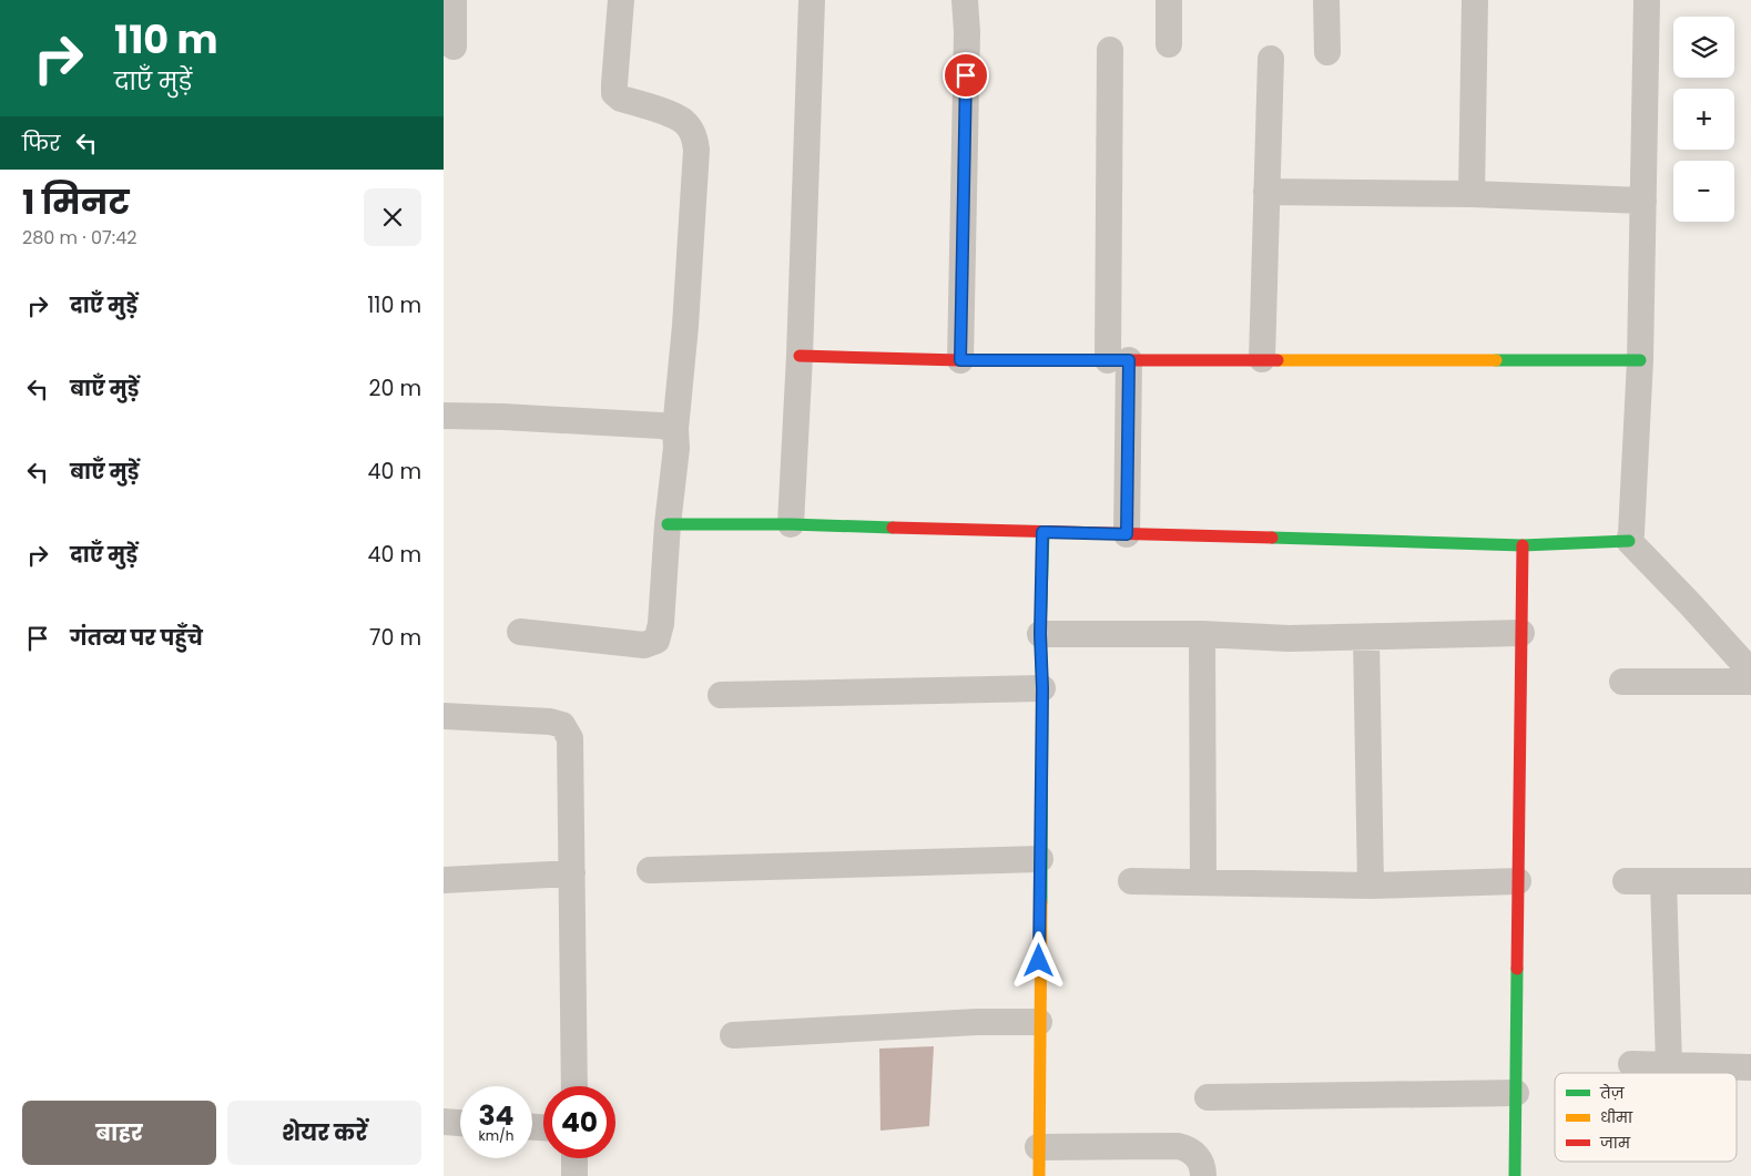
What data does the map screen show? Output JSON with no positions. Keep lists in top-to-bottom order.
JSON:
{
  "legend": ["तेज़", "धीमा", "जाम"],
  "page": {
    "turn": ["110 m", "दाएँ मुड़ें"],
    "map_buttons": ["+", "−"],
    "then": "फिर",
    "heading": ["1 मिनट", "280 m · 07:42"],
    "list": [
      {
        "name": "दाएँ मुड़ें",
        "value": "110 m"
      },
      {
        "name": "बाएँ मुड़ें",
        "value": "20 m"
      },
      {
        "name": "बाएँ मुड़ें",
        "value": "40 m"
      },
      {
        "name": "दाएँ मुड़ें",
        "value": "40 m"
      },
      {
        "name": "गंतव्य पर पहुँचे",
        "value": "70 m"
      }
    ],
    "speed": "34 km/h",
    "limit": "40",
    "buttons": ["बाहर", "शेयर करें"]
  }
}
